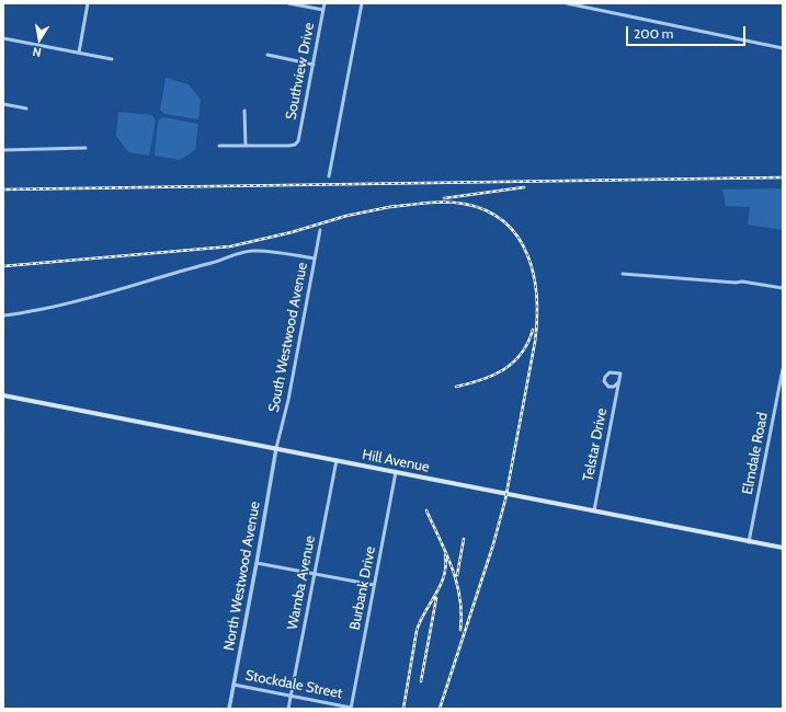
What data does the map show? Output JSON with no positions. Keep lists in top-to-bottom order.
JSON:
{
  "streets": {
    "main road": ["Hill Avenue"],
    "street": [
      "Southview Drive",
      "South Westwood Avenue",
      "Telstar Drive",
      "Elmdale Road",
      "North Westwood Avenue",
      "Wamba Avenue",
      "Burbank Drive",
      "Stockdale Street"
    ]
  },
  "crossings": [
    ["South Westwood Avenue", "Hill Avenue"],
    ["South Westwood Avenue", "North Westwood Avenue"],
    ["Telstar Drive", "Hill Avenue"],
    ["Elmdale Road", "Hill Avenue"],
    ["Hill Avenue", "North Westwood Avenue"],
    ["Hill Avenue", "Wamba Avenue"],
    ["Hill Avenue", "Burbank Drive"],
    ["North Westwood Avenue", "Stockdale Street"],
    ["Wamba Avenue", "Stockdale Street"],
    ["Burbank Drive", "Stockdale Street"]
  ],
  "scale_bar": "200 m",
  "north": "bottom"
}
